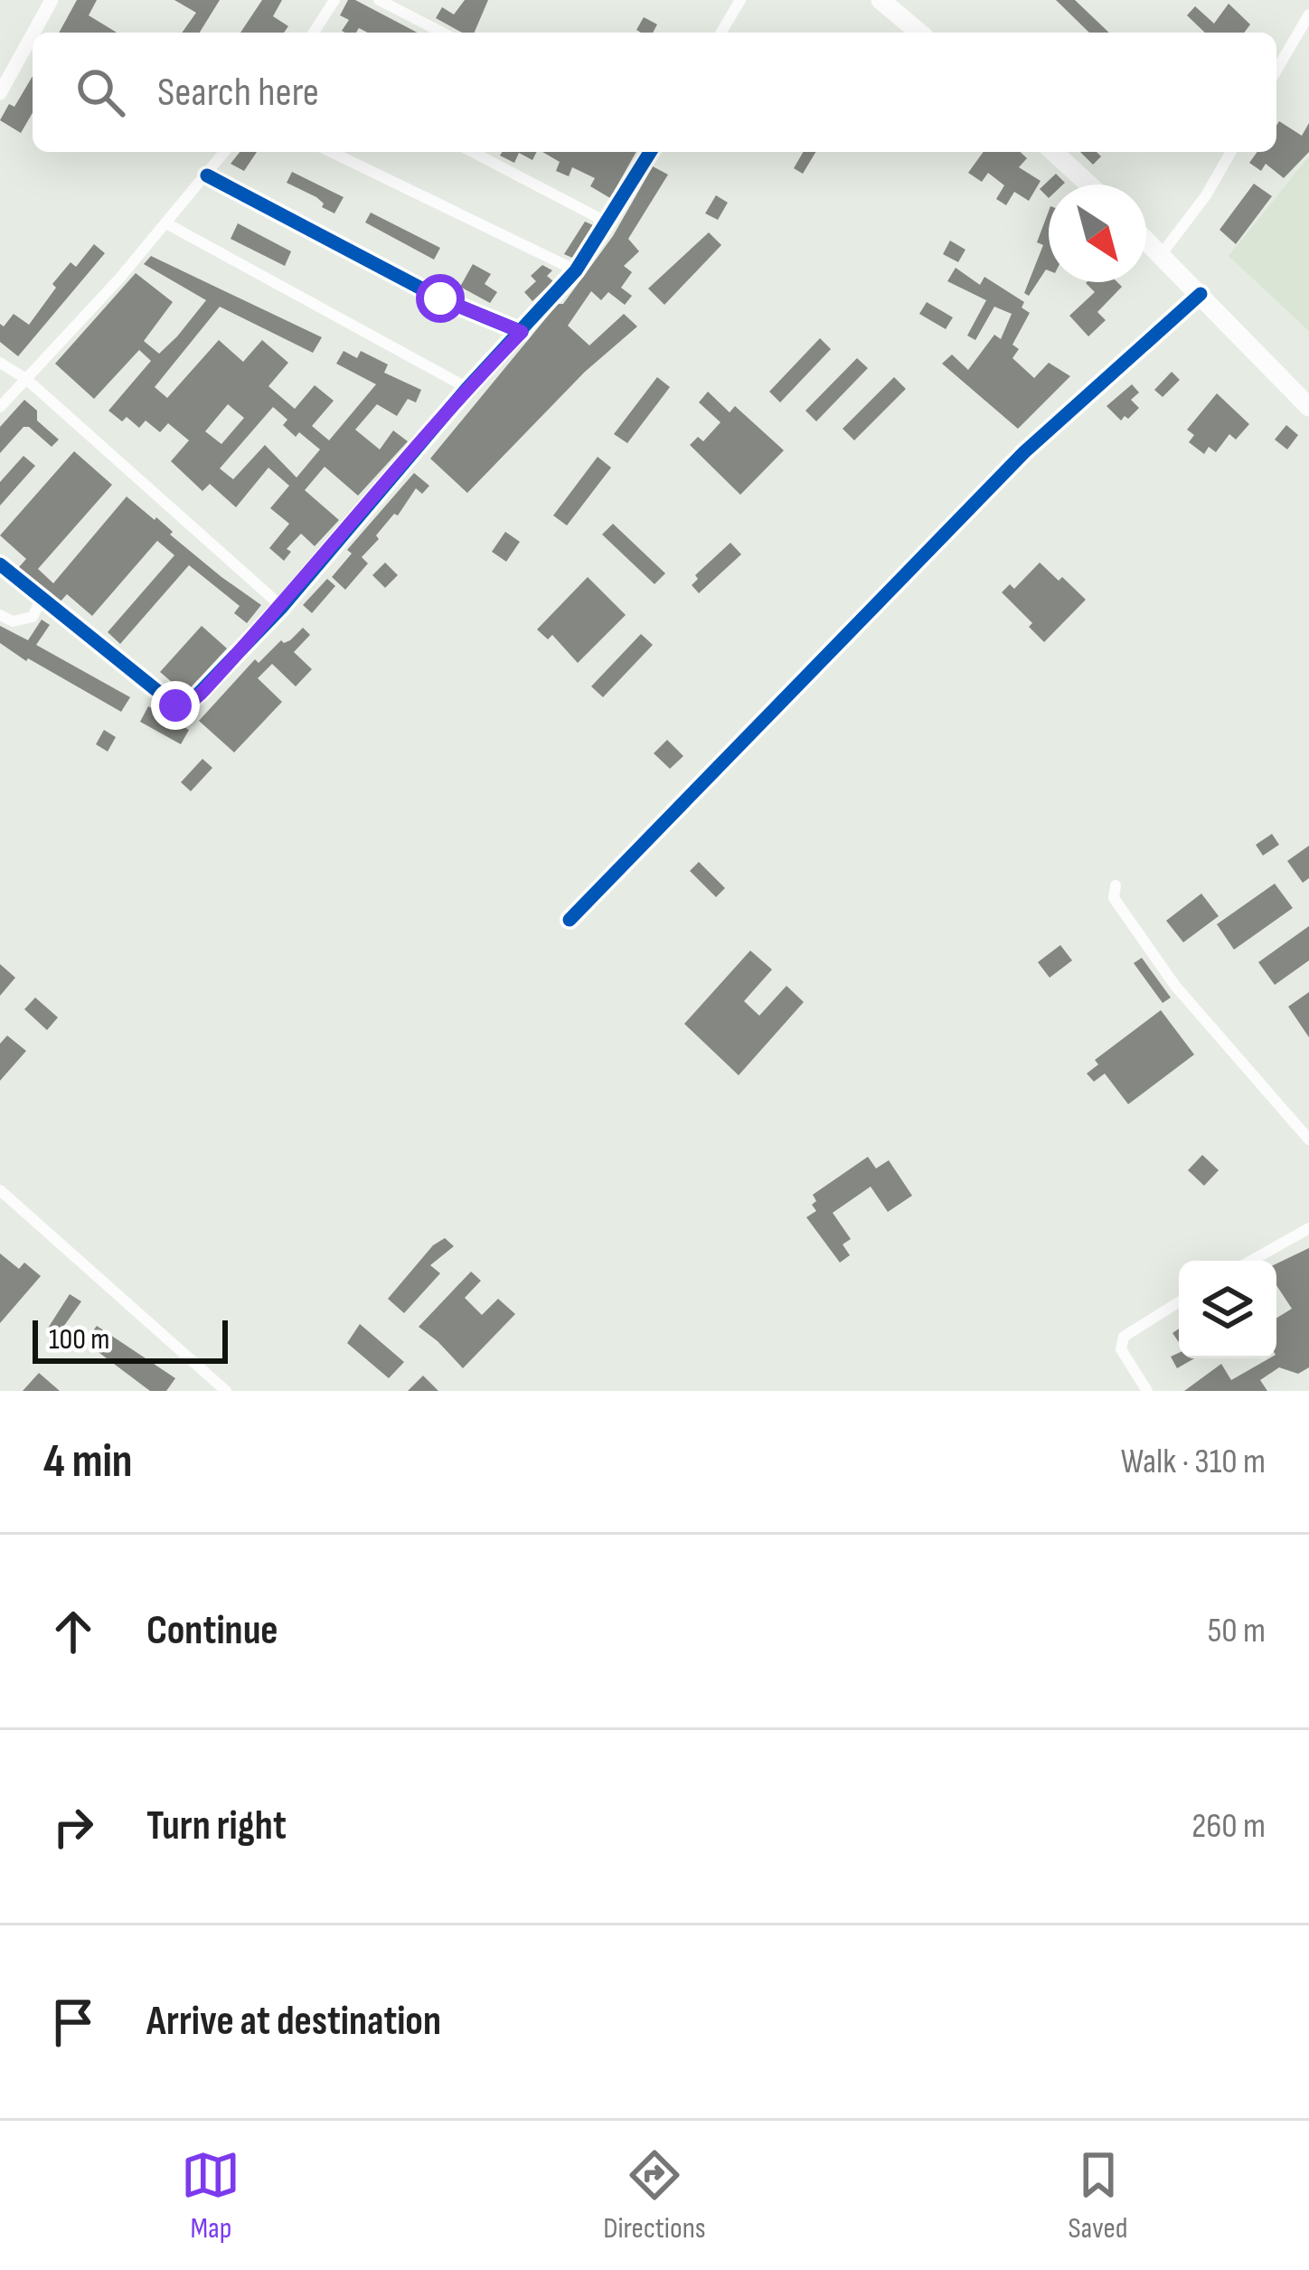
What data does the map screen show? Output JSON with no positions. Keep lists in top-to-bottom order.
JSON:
{
  "scale_bar": "100 m",
  "north": "bottom right",
  "page": {
    "search": "Search here",
    "scale": "100 m",
    "heading": ["4 min", "Walk · 310 m"],
    "list": [
      ["Continue", "50 m"],
      ["Turn right", "260 m"],
      "Arrive at destination"
    ],
    "nav": ["Map", "Directions", "Saved"]
  }
}
